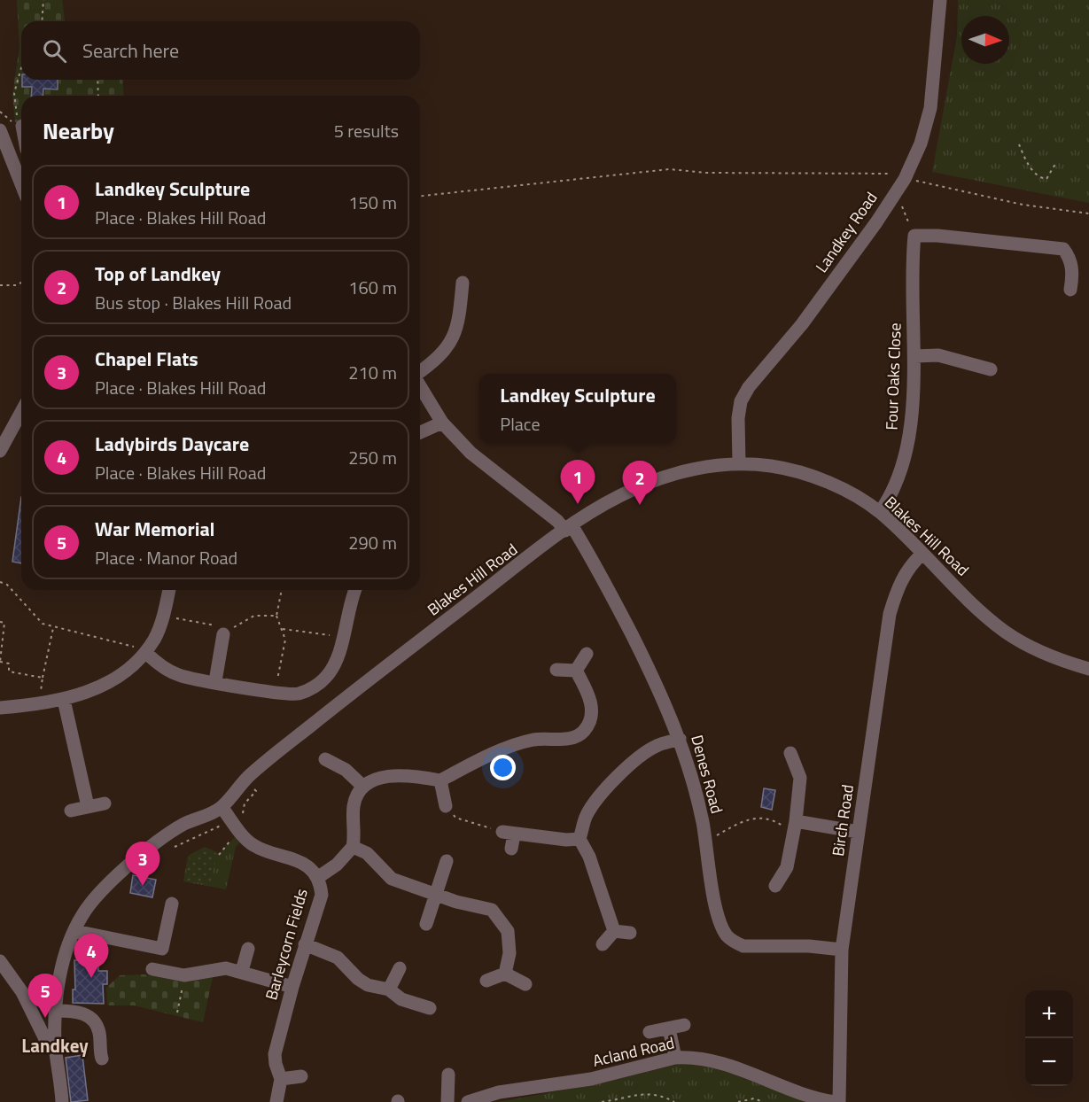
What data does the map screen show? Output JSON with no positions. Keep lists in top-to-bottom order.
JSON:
{
  "streets": {
    "street": [
      "Landkey Road",
      "Four Oaks Close",
      "Blakes Hill Road",
      "Denes Road",
      "Birch Road",
      "Barleycorn Fields",
      "Acland Road"
    ]
  },
  "crossings": [
    ["Landkey Road", "Blakes Hill Road"],
    ["Four Oaks Close", "Blakes Hill Road"],
    ["Blakes Hill Road", "Denes Road"],
    ["Blakes Hill Road", "Birch Road"],
    ["Blakes Hill Road", "Barleycorn Fields"],
    ["Denes Road", "Birch Road"]
  ],
  "districts": ["Landkey"],
  "north": "right",
  "page": {
    "search": "Search here",
    "heading": ["Nearby", "5 results"],
    "list": [
      {
        "mark": "1",
        "name": "Landkey Sculpture",
        "note": "Place · Blakes Hill Road",
        "value": "150 m"
      },
      {
        "mark": "2",
        "name": "Top of Landkey",
        "note": "Bus stop · Blakes Hill Road",
        "value": "160 m"
      },
      {
        "mark": "3",
        "name": "Chapel Flats",
        "note": "Place · Blakes Hill Road",
        "value": "210 m"
      },
      {
        "mark": "4",
        "name": "Ladybirds Daycare",
        "note": "Place · Blakes Hill Road",
        "value": "250 m"
      },
      {
        "mark": "5",
        "name": "War Memorial",
        "note": "Place · Manor Road",
        "value": "290 m"
      }
    ],
    "popup": ["Landkey Sculpture", "Place"],
    "pins": [
      "1",
      "2",
      "3",
      "4",
      "5"
    ],
    "map_buttons": ["+", "−"]
  }
}
